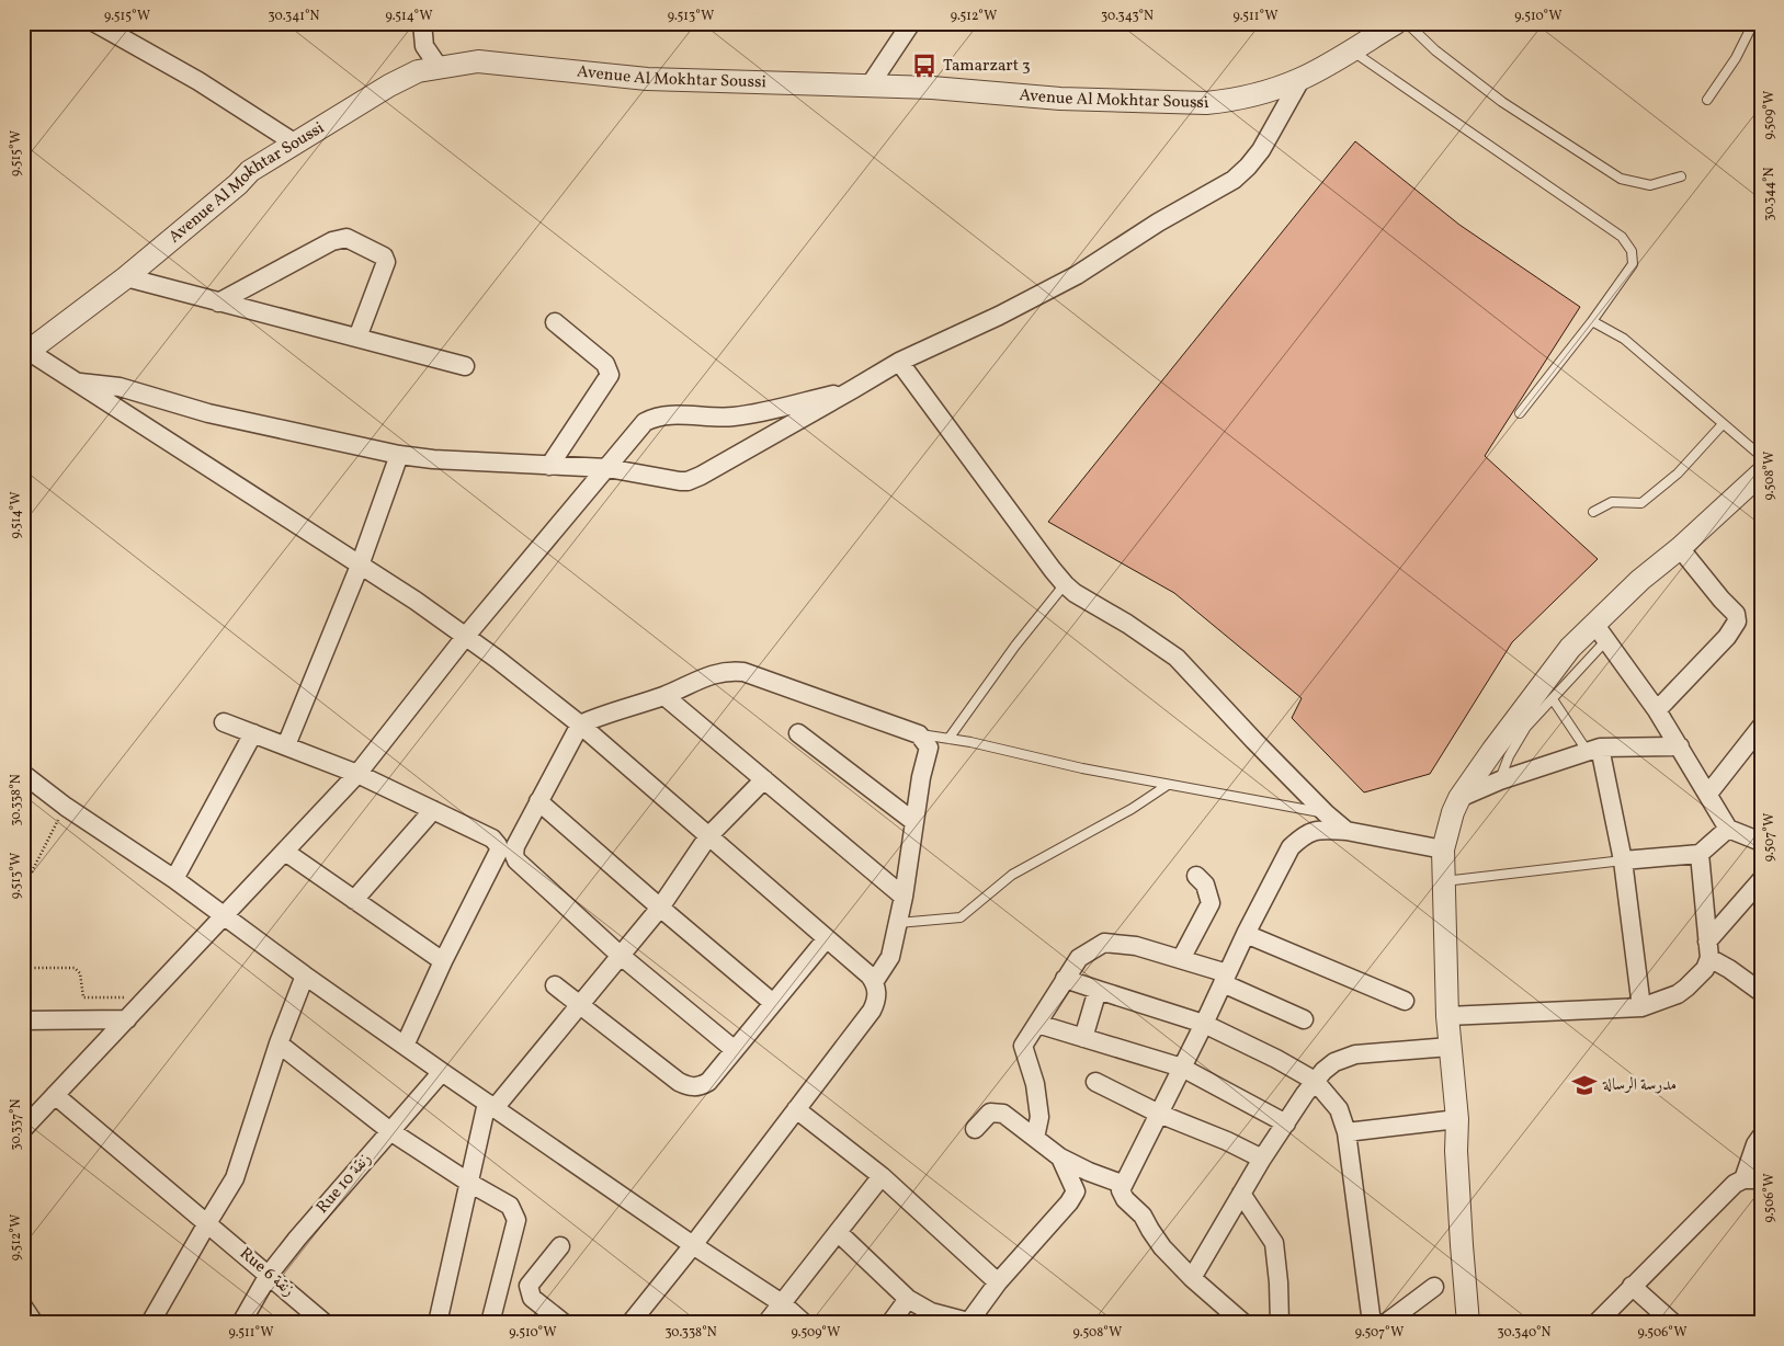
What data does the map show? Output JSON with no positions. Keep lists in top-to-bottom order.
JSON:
{
  "streets": {
    "street": ["Avenue Al Mokhtar Soussi", "Rue 10 زنقة", "Rue 6 زنقة"]
  },
  "crossings": [
    ["Rue 10 زنقة", "Rue 6 زنقة"]
  ],
  "places": {
    "bus stop": ["Tamarzart 3"],
    "school or university": ["مدرسة الرسالة"]
  },
  "coordinates": [
    "9.515°W",
    "30.341°N",
    "9.514°W",
    "9.513°W",
    "9.512°W",
    "30.343°N",
    "9.511°W",
    "9.510°W",
    "9.509°W",
    "30.344°N",
    "9.508°W",
    "30.338°N",
    "9.507°W",
    "30.337°N",
    "9.506°W",
    "30.340°N"
  ]
}
